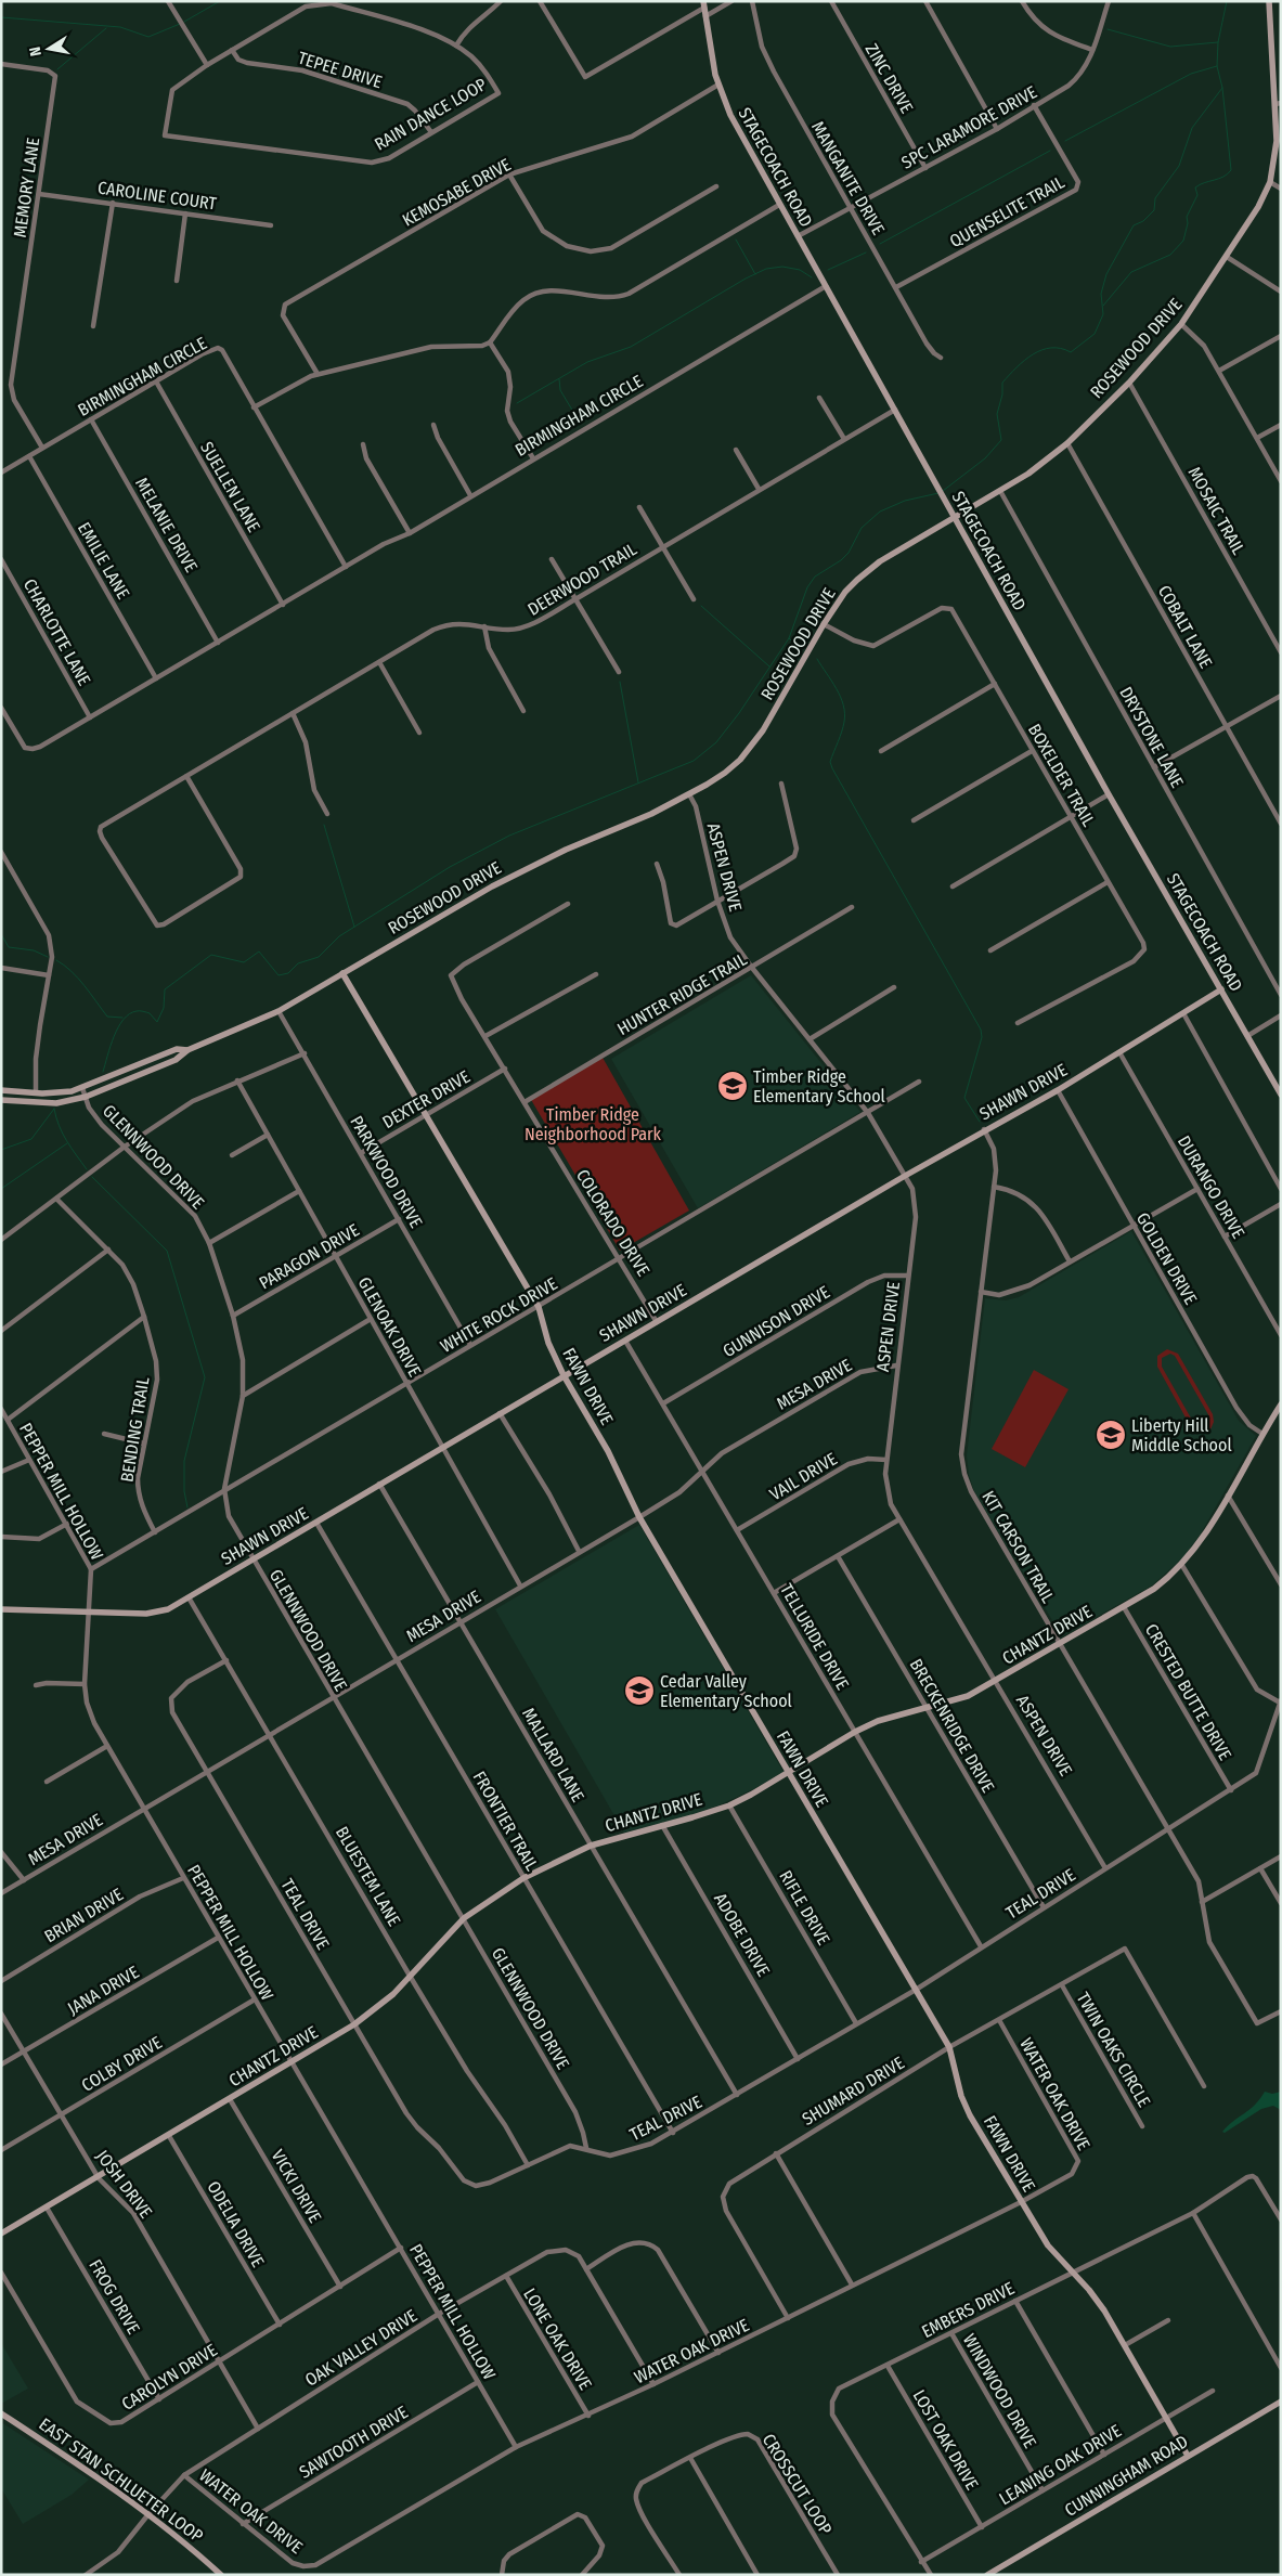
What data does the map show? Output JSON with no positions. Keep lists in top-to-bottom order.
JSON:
{
  "streets": {
    "street": [
      "TEPEE DRIVE",
      "ZINC DRIVE",
      "RAIN DANCE LOOP",
      "SPC LARAMORE DRIVE",
      "STAGECOACH ROAD",
      "MANGANITE DRIVE",
      "MEMORY LANE",
      "KEMOSABE DRIVE",
      "CAROLINE COURT",
      "QUENSELITE TRAIL",
      "ROSEWOOD DRIVE",
      "BIRMINGHAM CIRCLE",
      "SUELLEN LANE",
      "MOSAIC TRAIL",
      "MELANIE DRIVE",
      "EMILIE LANE",
      "DEERWOOD TRAIL",
      "COBALT LANE",
      "CHARLOTTE LANE",
      "DRYSTONE LANE",
      "BOXELDER TRAIL",
      "ASPEN DRIVE",
      "HUNTER RIDGE TRAIL",
      "SHAWN DRIVE",
      "DEXTER DRIVE",
      "GLENNWOOD DRIVE",
      "PARKWOOD DRIVE",
      "DURANGO DRIVE",
      "COLORADO DRIVE",
      "PARAGON DRIVE",
      "GOLDEN DRIVE",
      "WHITE ROCK DRIVE",
      "GUNNISON DRIVE",
      "GLENOAK DRIVE",
      "MESA DRIVE",
      "FAWN DRIVE",
      "BENDING TRAIL",
      "VAIL DRIVE",
      "PEPPER MILL HOLLOW",
      "KIT CARSON TRAIL",
      "CHANTZ DRIVE",
      "TELLURIDE DRIVE",
      "CRESTED BUTTE DRIVE",
      "BRECKENRIDGE DRIVE",
      "MALLARD LANE",
      "FRONTIER TRAIL",
      "BLUESTEM LANE",
      "TEAL DRIVE",
      "RIFLE DRIVE",
      "BRIAN DRIVE",
      "ADOBE DRIVE",
      "JANA DRIVE",
      "TWIN OAKS CIRCLE",
      "COLBY DRIVE",
      "SHUMARD DRIVE",
      "WATER OAK DRIVE",
      "JOSH DRIVE",
      "VICKI DRIVE",
      "ODELIA DRIVE",
      "FROG DRIVE",
      "EMBERS DRIVE",
      "LONE OAK DRIVE",
      "OAK VALLEY DRIVE",
      "CAROLYN DRIVE",
      "WINDWOOD DRIVE",
      "LOST OAK DRIVE",
      "SAWTOOTH DRIVE",
      "LEANING OAK DRIVE",
      "CUNNINGHAM ROAD",
      "EAST STAN SCHLUETER LOOP",
      "CROSSCUT LOOP"
    ]
  },
  "crossings": [
    ["TEPEE DRIVE", "RAIN DANCE LOOP"],
    ["ZINC DRIVE", "SPC LARAMORE DRIVE"],
    ["SPC LARAMORE DRIVE", "STAGECOACH ROAD"],
    ["SPC LARAMORE DRIVE", "MANGANITE DRIVE"],
    ["SPC LARAMORE DRIVE", "QUENSELITE TRAIL"],
    ["STAGECOACH ROAD", "KEMOSABE DRIVE"],
    ["STAGECOACH ROAD", "ROSEWOOD DRIVE"],
    ["STAGECOACH ROAD", "BIRMINGHAM CIRCLE"],
    ["STAGECOACH ROAD", "DEERWOOD TRAIL"],
    ["STAGECOACH ROAD", "SHAWN DRIVE"],
    ["MANGANITE DRIVE", "QUENSELITE TRAIL"],
    ["MEMORY LANE", "CAROLINE COURT"],
    ["MEMORY LANE", "BIRMINGHAM CIRCLE"],
    ["ROSEWOOD DRIVE", "MOSAIC TRAIL"],
    ["ROSEWOOD DRIVE", "COBALT LANE"],
    ["ROSEWOOD DRIVE", "DRYSTONE LANE"],
    ["ROSEWOOD DRIVE", "BOXELDER TRAIL"],
    ["ROSEWOOD DRIVE", "ASPEN DRIVE"],
    ["ROSEWOOD DRIVE", "GLENNWOOD DRIVE"],
    ["ROSEWOOD DRIVE", "PARKWOOD DRIVE"],
    ["ROSEWOOD DRIVE", "FAWN DRIVE"],
    ["BIRMINGHAM CIRCLE", "SUELLEN LANE"],
    ["BIRMINGHAM CIRCLE", "MELANIE DRIVE"],
    ["BIRMINGHAM CIRCLE", "EMILIE LANE"],
    ["BIRMINGHAM CIRCLE", "CHARLOTTE LANE"],
    ["ASPEN DRIVE", "HUNTER RIDGE TRAIL"],
    ["ASPEN DRIVE", "SHAWN DRIVE"],
    ["ASPEN DRIVE", "WHITE ROCK DRIVE"],
    ["ASPEN DRIVE", "GUNNISON DRIVE"],
    ["ASPEN DRIVE", "MESA DRIVE"],
    ["ASPEN DRIVE", "VAIL DRIVE"],
    ["ASPEN DRIVE", "CHANTZ DRIVE"],
    ["ASPEN DRIVE", "TEAL DRIVE"],
    ["HUNTER RIDGE TRAIL", "COLORADO DRIVE"],
    ["SHAWN DRIVE", "GLENNWOOD DRIVE"],
    ["SHAWN DRIVE", "DURANGO DRIVE"],
    ["SHAWN DRIVE", "COLORADO DRIVE"],
    ["SHAWN DRIVE", "GOLDEN DRIVE"],
    ["SHAWN DRIVE", "GLENOAK DRIVE"],
    ["SHAWN DRIVE", "FAWN DRIVE"],
    ["SHAWN DRIVE", "PEPPER MILL HOLLOW"],
    ["SHAWN DRIVE", "KIT CARSON TRAIL"],
    ["SHAWN DRIVE", "TELLURIDE DRIVE"],
    ["SHAWN DRIVE", "MALLARD LANE"],
    ["SHAWN DRIVE", "FRONTIER TRAIL"],
    ["SHAWN DRIVE", "BLUESTEM LANE"],
    ["DEXTER DRIVE", "PARKWOOD DRIVE"],
    ["DEXTER DRIVE", "COLORADO DRIVE"],
    ["DEXTER DRIVE", "FAWN DRIVE"],
    ["GLENNWOOD DRIVE", "PARAGON DRIVE"],
    ["GLENNWOOD DRIVE", "WHITE ROCK DRIVE"],
    ["GLENNWOOD DRIVE", "MESA DRIVE"],
    ["GLENNWOOD DRIVE", "CHANTZ DRIVE"],
    ["GLENNWOOD DRIVE", "TEAL DRIVE"],
    ["PARKWOOD DRIVE", "PARAGON DRIVE"],
    ["PARKWOOD DRIVE", "WHITE ROCK DRIVE"],
    ["COLORADO DRIVE", "WHITE ROCK DRIVE"],
    ["PARAGON DRIVE", "GLENOAK DRIVE"],
    ["GOLDEN DRIVE", "CHANTZ DRIVE"],
    ["WHITE ROCK DRIVE", "GLENOAK DRIVE"],
    ["WHITE ROCK DRIVE", "FAWN DRIVE"],
    ["WHITE ROCK DRIVE", "BENDING TRAIL"],
    ["WHITE ROCK DRIVE", "PEPPER MILL HOLLOW"],
    ["GUNNISON DRIVE", "TELLURIDE DRIVE"],
    ["GLENOAK DRIVE", "MESA DRIVE"],
    ["MESA DRIVE", "FAWN DRIVE"],
    ["MESA DRIVE", "PEPPER MILL HOLLOW"],
    ["MESA DRIVE", "TELLURIDE DRIVE"],
    ["MESA DRIVE", "MALLARD LANE"],
    ["MESA DRIVE", "FRONTIER TRAIL"],
    ["MESA DRIVE", "BLUESTEM LANE"],
    ["MESA DRIVE", "TEAL DRIVE"],
    ["FAWN DRIVE", "CHANTZ DRIVE"],
    ["FAWN DRIVE", "TEAL DRIVE"],
    ["FAWN DRIVE", "SHUMARD DRIVE"],
    ["FAWN DRIVE", "WATER OAK DRIVE"],
    ["FAWN DRIVE", "EMBERS DRIVE"],
    ["FAWN DRIVE", "LEANING OAK DRIVE"],
    ["FAWN DRIVE", "CUNNINGHAM ROAD"],
    ["VAIL DRIVE", "TELLURIDE DRIVE"],
    ["PEPPER MILL HOLLOW", "CHANTZ DRIVE"],
    ["PEPPER MILL HOLLOW", "BRIAN DRIVE"],
    ["PEPPER MILL HOLLOW", "JANA DRIVE"],
    ["PEPPER MILL HOLLOW", "COLBY DRIVE"],
    ["PEPPER MILL HOLLOW", "WATER OAK DRIVE"],
    ["PEPPER MILL HOLLOW", "OAK VALLEY DRIVE"],
    ["PEPPER MILL HOLLOW", "CAROLYN DRIVE"],
    ["PEPPER MILL HOLLOW", "SAWTOOTH DRIVE"],
    ["KIT CARSON TRAIL", "CHANTZ DRIVE"],
    ["KIT CARSON TRAIL", "TEAL DRIVE"],
    ["CHANTZ DRIVE", "TELLURIDE DRIVE"],
    ["CHANTZ DRIVE", "CRESTED BUTTE DRIVE"],
    ["CHANTZ DRIVE", "BRECKENRIDGE DRIVE"],
    ["CHANTZ DRIVE", "MALLARD LANE"],
    ["CHANTZ DRIVE", "FRONTIER TRAIL"],
    ["CHANTZ DRIVE", "BLUESTEM LANE"],
    ["CHANTZ DRIVE", "TEAL DRIVE"],
    ["CHANTZ DRIVE", "RIFLE DRIVE"],
    ["CHANTZ DRIVE", "ADOBE DRIVE"],
    ["CHANTZ DRIVE", "JOSH DRIVE"],
    ["CHANTZ DRIVE", "VICKI DRIVE"],
    ["CHANTZ DRIVE", "ODELIA DRIVE"],
    ["CHANTZ DRIVE", "FROG DRIVE"],
    ["TELLURIDE DRIVE", "TEAL DRIVE"],
    ["CRESTED BUTTE DRIVE", "TEAL DRIVE"],
    ["BRECKENRIDGE DRIVE", "TEAL DRIVE"],
    ["MALLARD LANE", "TEAL DRIVE"],
    ["FRONTIER TRAIL", "TEAL DRIVE"],
    ["BLUESTEM LANE", "TEAL DRIVE"],
    ["TEAL DRIVE", "RIFLE DRIVE"],
    ["TEAL DRIVE", "ADOBE DRIVE"],
    ["JANA DRIVE", "JOSH DRIVE"],
    ["TWIN OAKS CIRCLE", "SHUMARD DRIVE"],
    ["COLBY DRIVE", "JOSH DRIVE"],
    ["SHUMARD DRIVE", "WATER OAK DRIVE"],
    ["WATER OAK DRIVE", "LONE OAK DRIVE"],
    ["WATER OAK DRIVE", "OAK VALLEY DRIVE"],
    ["WATER OAK DRIVE", "SAWTOOTH DRIVE"],
    ["JOSH DRIVE", "OAK VALLEY DRIVE"],
    ["JOSH DRIVE", "CAROLYN DRIVE"],
    ["VICKI DRIVE", "CAROLYN DRIVE"],
    ["ODELIA DRIVE", "CAROLYN DRIVE"],
    ["FROG DRIVE", "CAROLYN DRIVE"],
    ["EMBERS DRIVE", "WINDWOOD DRIVE"],
    ["EMBERS DRIVE", "LOST OAK DRIVE"],
    ["EMBERS DRIVE", "LEANING OAK DRIVE"],
    ["LONE OAK DRIVE", "OAK VALLEY DRIVE"],
    ["OAK VALLEY DRIVE", "EAST STAN SCHLUETER LOOP"],
    ["WINDWOOD DRIVE", "LEANING OAK DRIVE"],
    ["LOST OAK DRIVE", "LEANING OAK DRIVE"]
  ],
  "parks": ["Timber Ridge Neighborhood Park"],
  "places": {
    "school or university": ["Timber Ridge Elementary School", "Liberty Hill Middle School", "Cedar Valley Elementary School"]
  },
  "north": "left"
}
